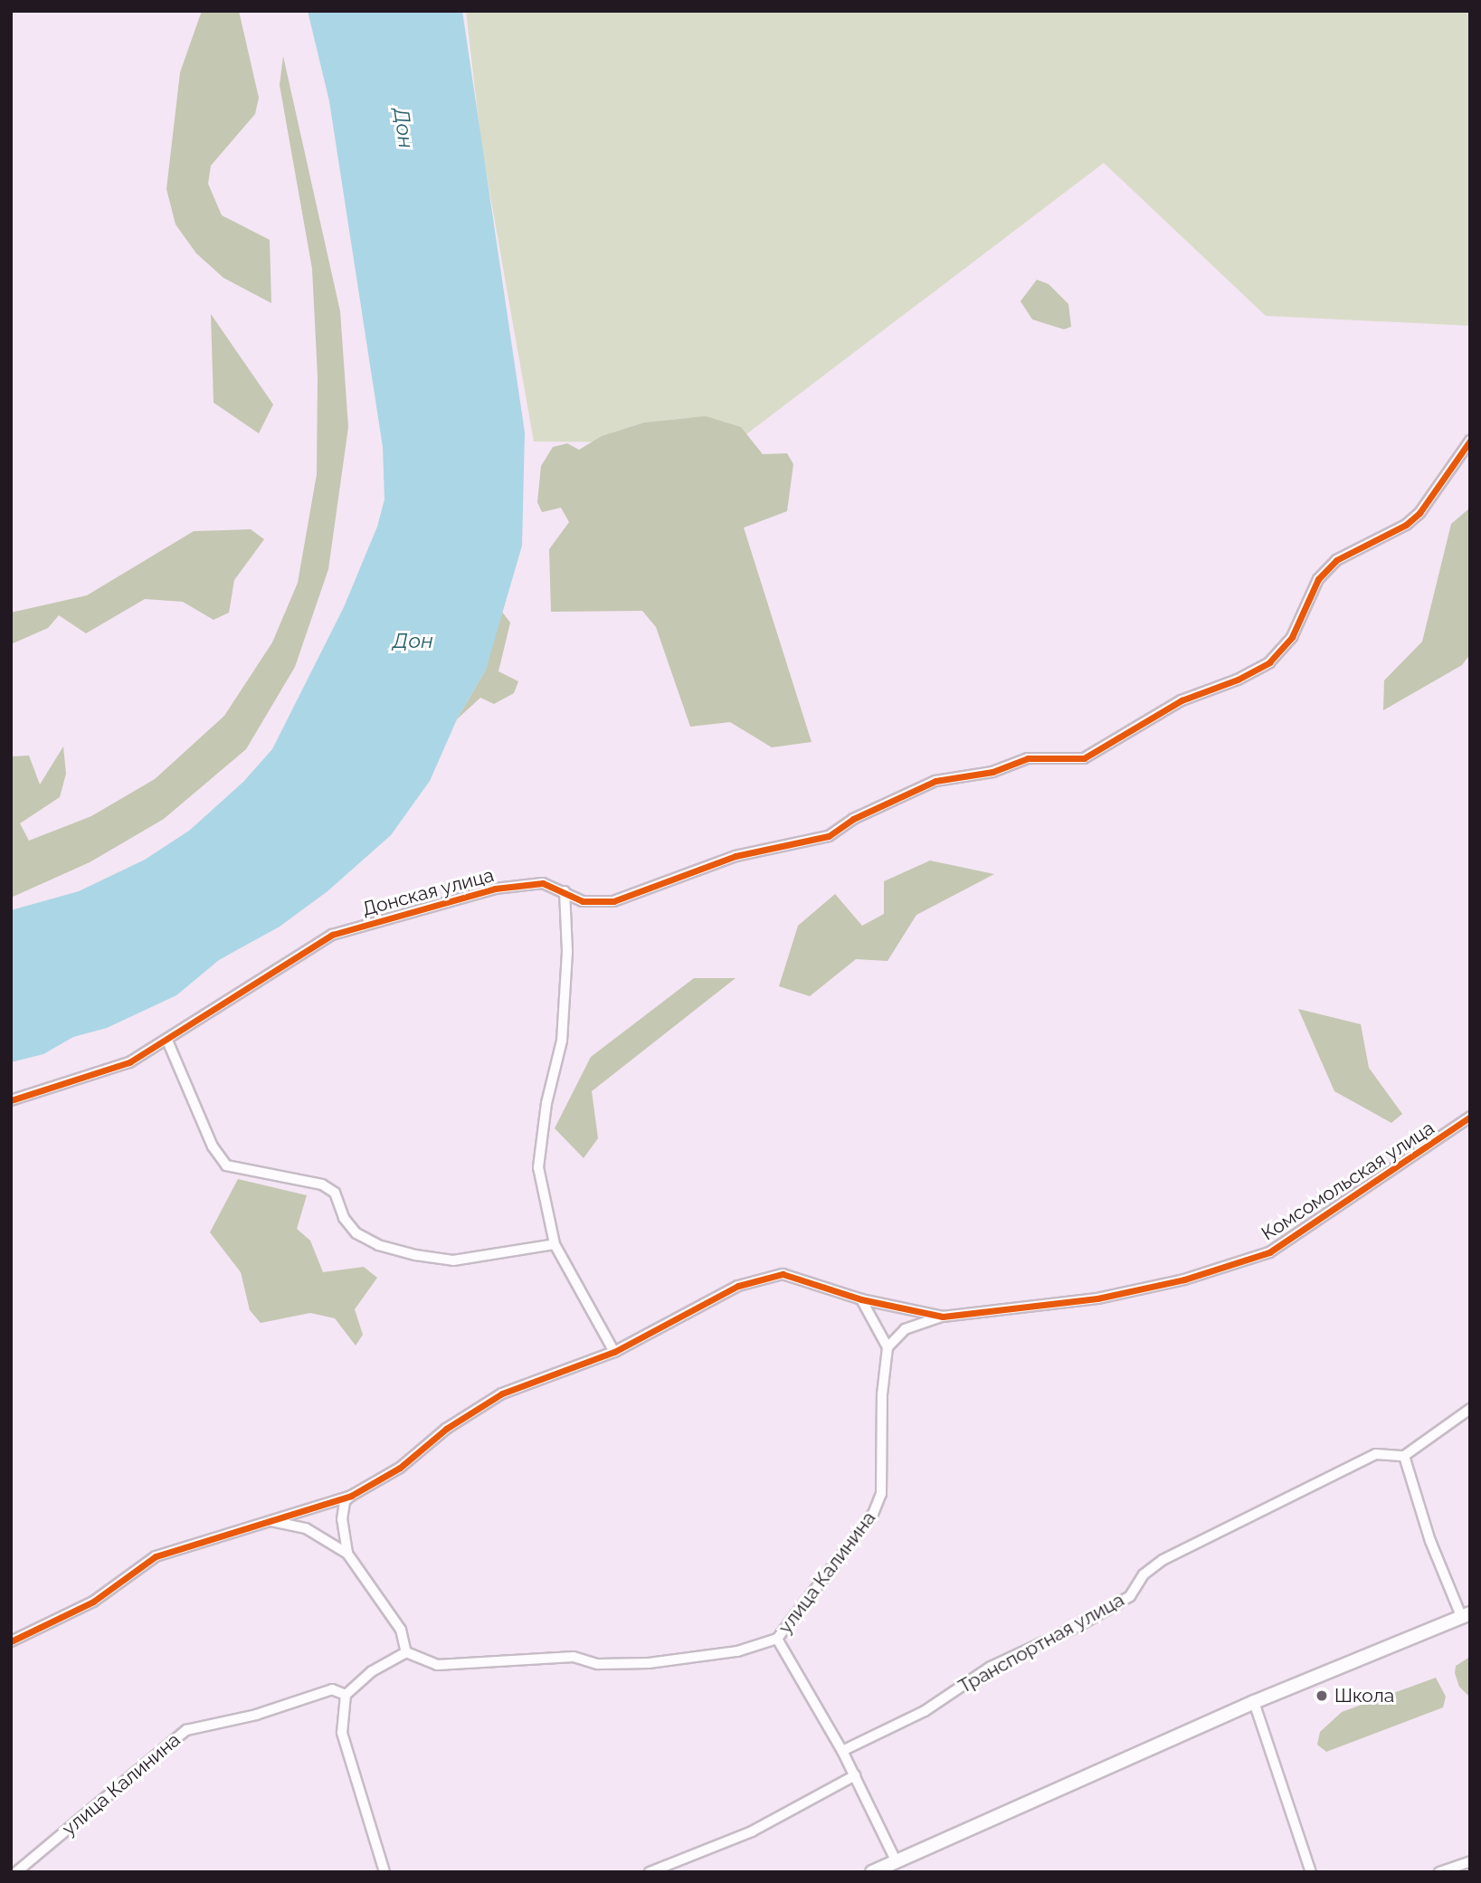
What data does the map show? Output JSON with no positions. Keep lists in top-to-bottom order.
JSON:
{
  "streets": {
    "street": [
      "Донская улица",
      "Комсомольская улица",
      "улица Калинина",
      "Транспортная улица"
    ]
  },
  "water": ["Дон"],
  "places": ["Школа"]
}
